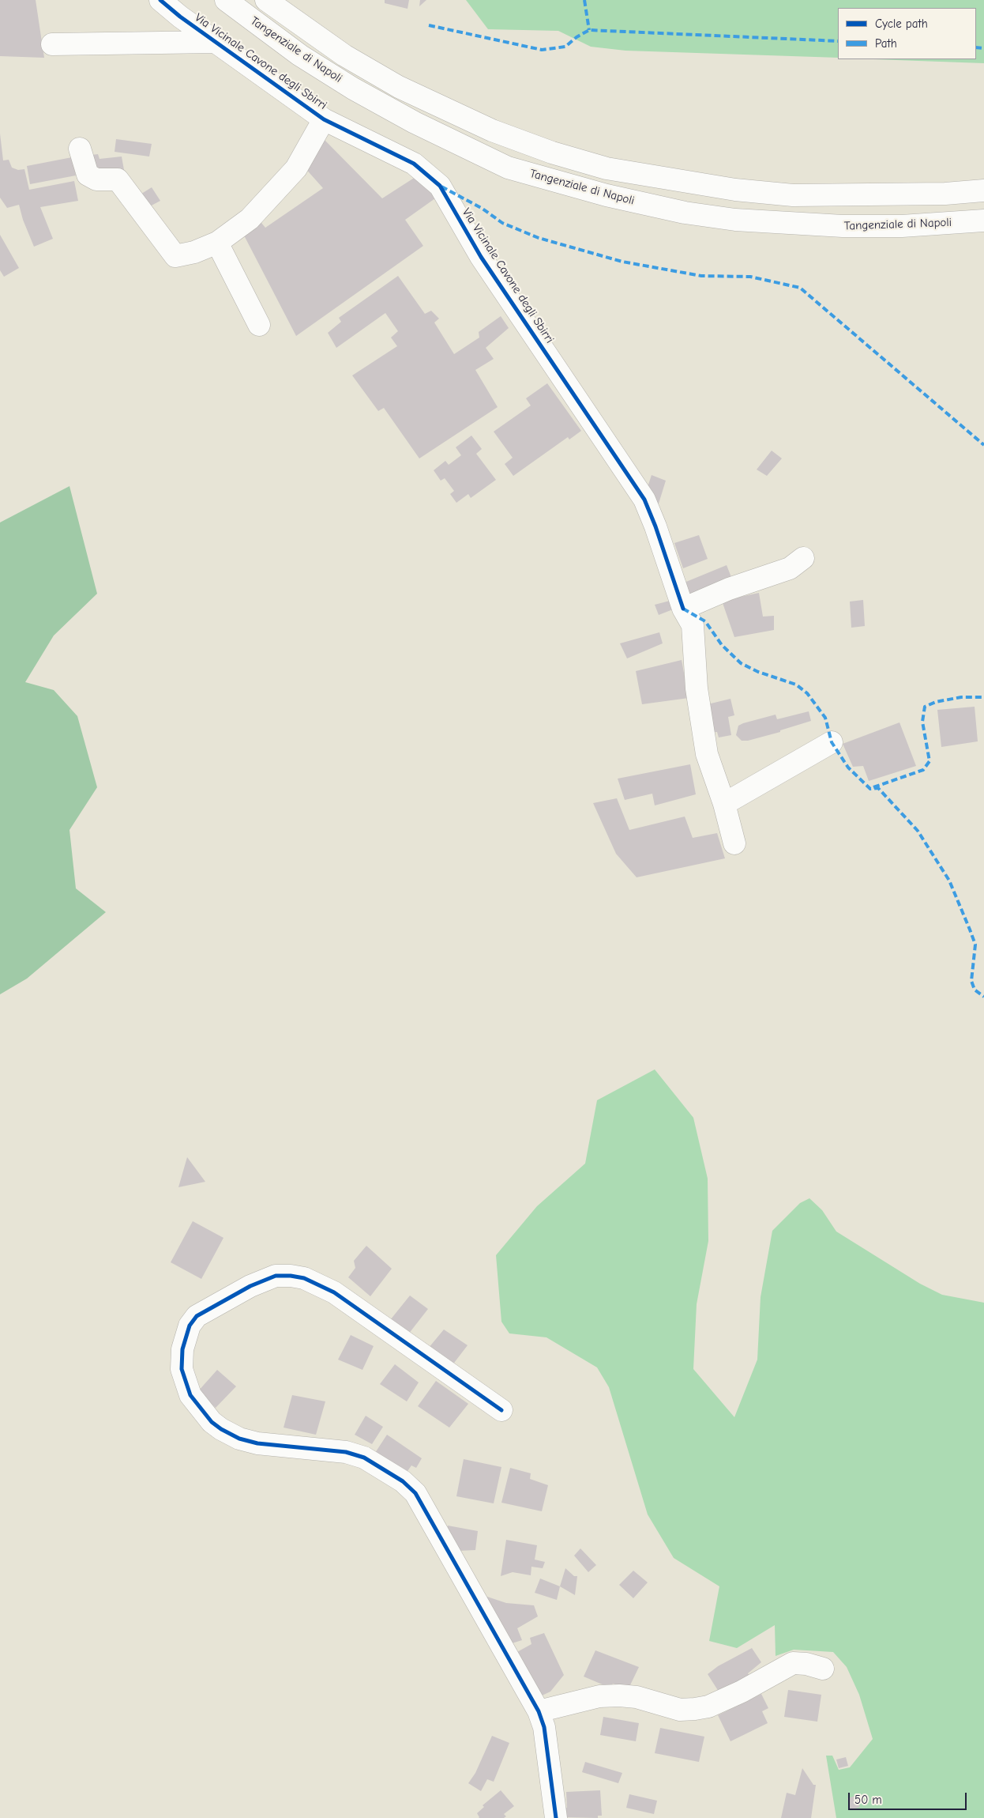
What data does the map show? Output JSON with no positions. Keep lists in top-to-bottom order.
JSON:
{
  "streets": {
    "main road": ["Tangenziale di Napoli", "Via Vicinale Cavone degli Sbirri"]
  },
  "legend": ["Cycle path", "Path"],
  "scale_bar": "50 m"
}
